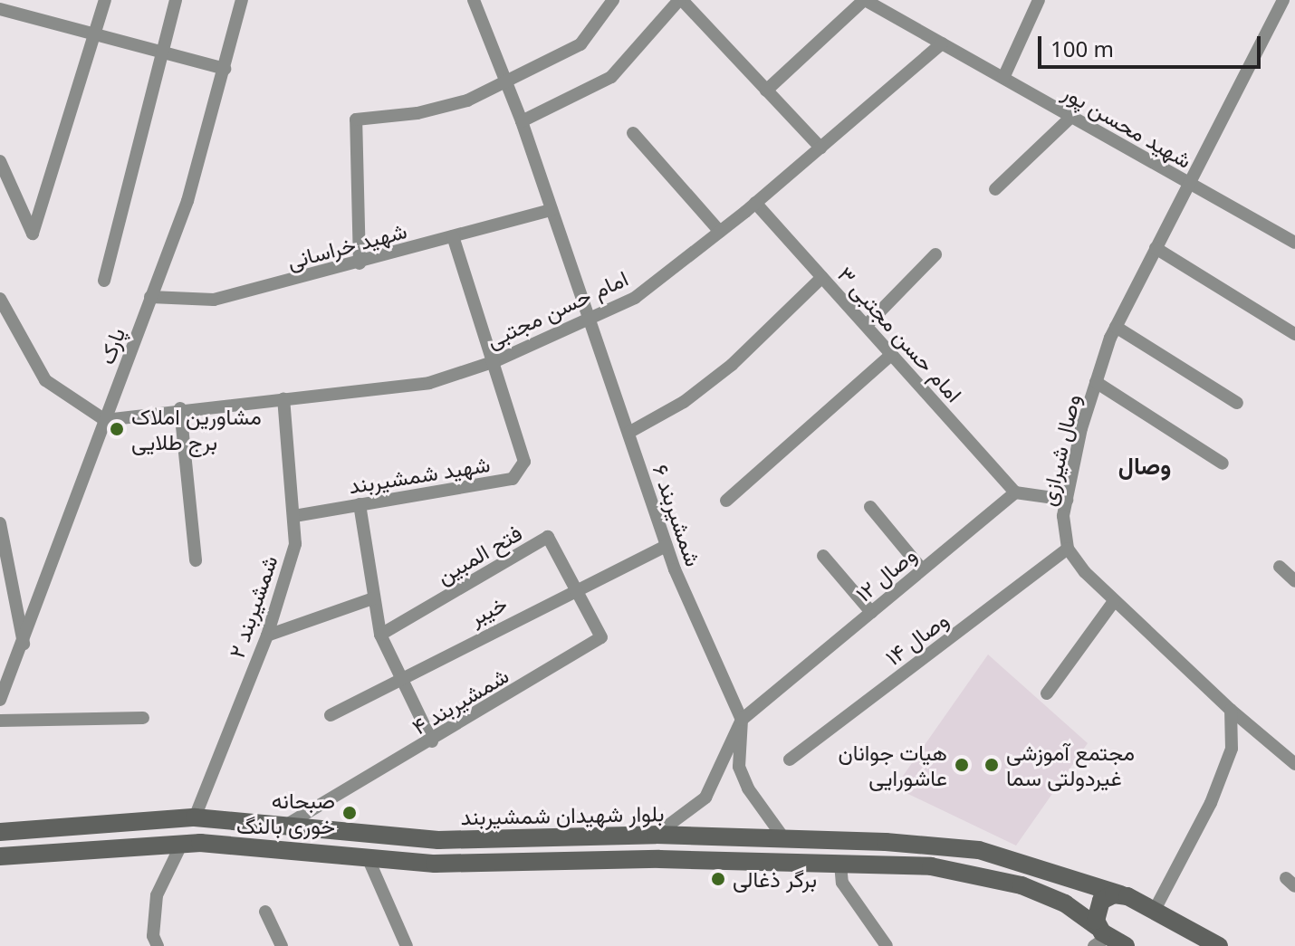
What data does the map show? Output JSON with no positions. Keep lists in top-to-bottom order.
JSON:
{
  "streets": {
    "main road": ["بلوار شهیدان شمشیربند"],
    "street": [
      "شهید محسن پور",
      "شهید خراسانی",
      "امام حسن مجتبی",
      "امام حسن مجتبی ۳",
      "پارک",
      "وصال شیرازی",
      "شهید شمشیربند",
      "شمشیربند ۶",
      "فتح المبین",
      "وصال ۱۲",
      "شمشیربند ۲",
      "خیبر",
      "وصال ۱۴",
      "شمشیربند ۴"
    ]
  },
  "crossings": [
    ["شهید محسن پور", "امام حسن مجتبی"],
    ["شهید محسن پور", "وصال شیرازی"],
    ["شهید خراسانی", "پارک"],
    ["شهید خراسانی", "شمشیربند ۶"],
    ["امام حسن مجتبی", "امام حسن مجتبی ۳"],
    ["امام حسن مجتبی", "پارک"],
    ["امام حسن مجتبی", "شهید شمشیربند"],
    ["امام حسن مجتبی", "شمشیربند ۶"],
    ["امام حسن مجتبی", "شمشیربند ۲"],
    ["امام حسن مجتبی ۳", "وصال ۱۲"],
    ["وصال شیرازی", "وصال ۱۴"],
    ["شهید شمشیربند", "شمشیربند ۲"],
    ["شمشیربند ۶", "وصال ۱۲"],
    ["شمشیربند ۶", "خیبر"],
    ["شمشیربند ۶", "بلوار شهیدان شمشیربند"],
    ["فتح المبین", "خیبر"],
    ["فتح المبین", "شمشیربند ۴"],
    ["شمشیربند ۲", "بلوار شهیدان شمشیربند"],
    ["خیبر", "شمشیربند ۴"],
    ["شمشیربند ۴", "بلوار شهیدان شمشیربند"]
  ],
  "districts": ["وصال"],
  "places": [
    "مشاورین املاک برج طلایی",
    "هیات جوانان عاشورایی",
    "مجتمع آموزشی غیردولتی سما",
    "صبحانه خوری بالنگ",
    "برگر ذغالی"
  ],
  "scale_bar": "100 m"
}
